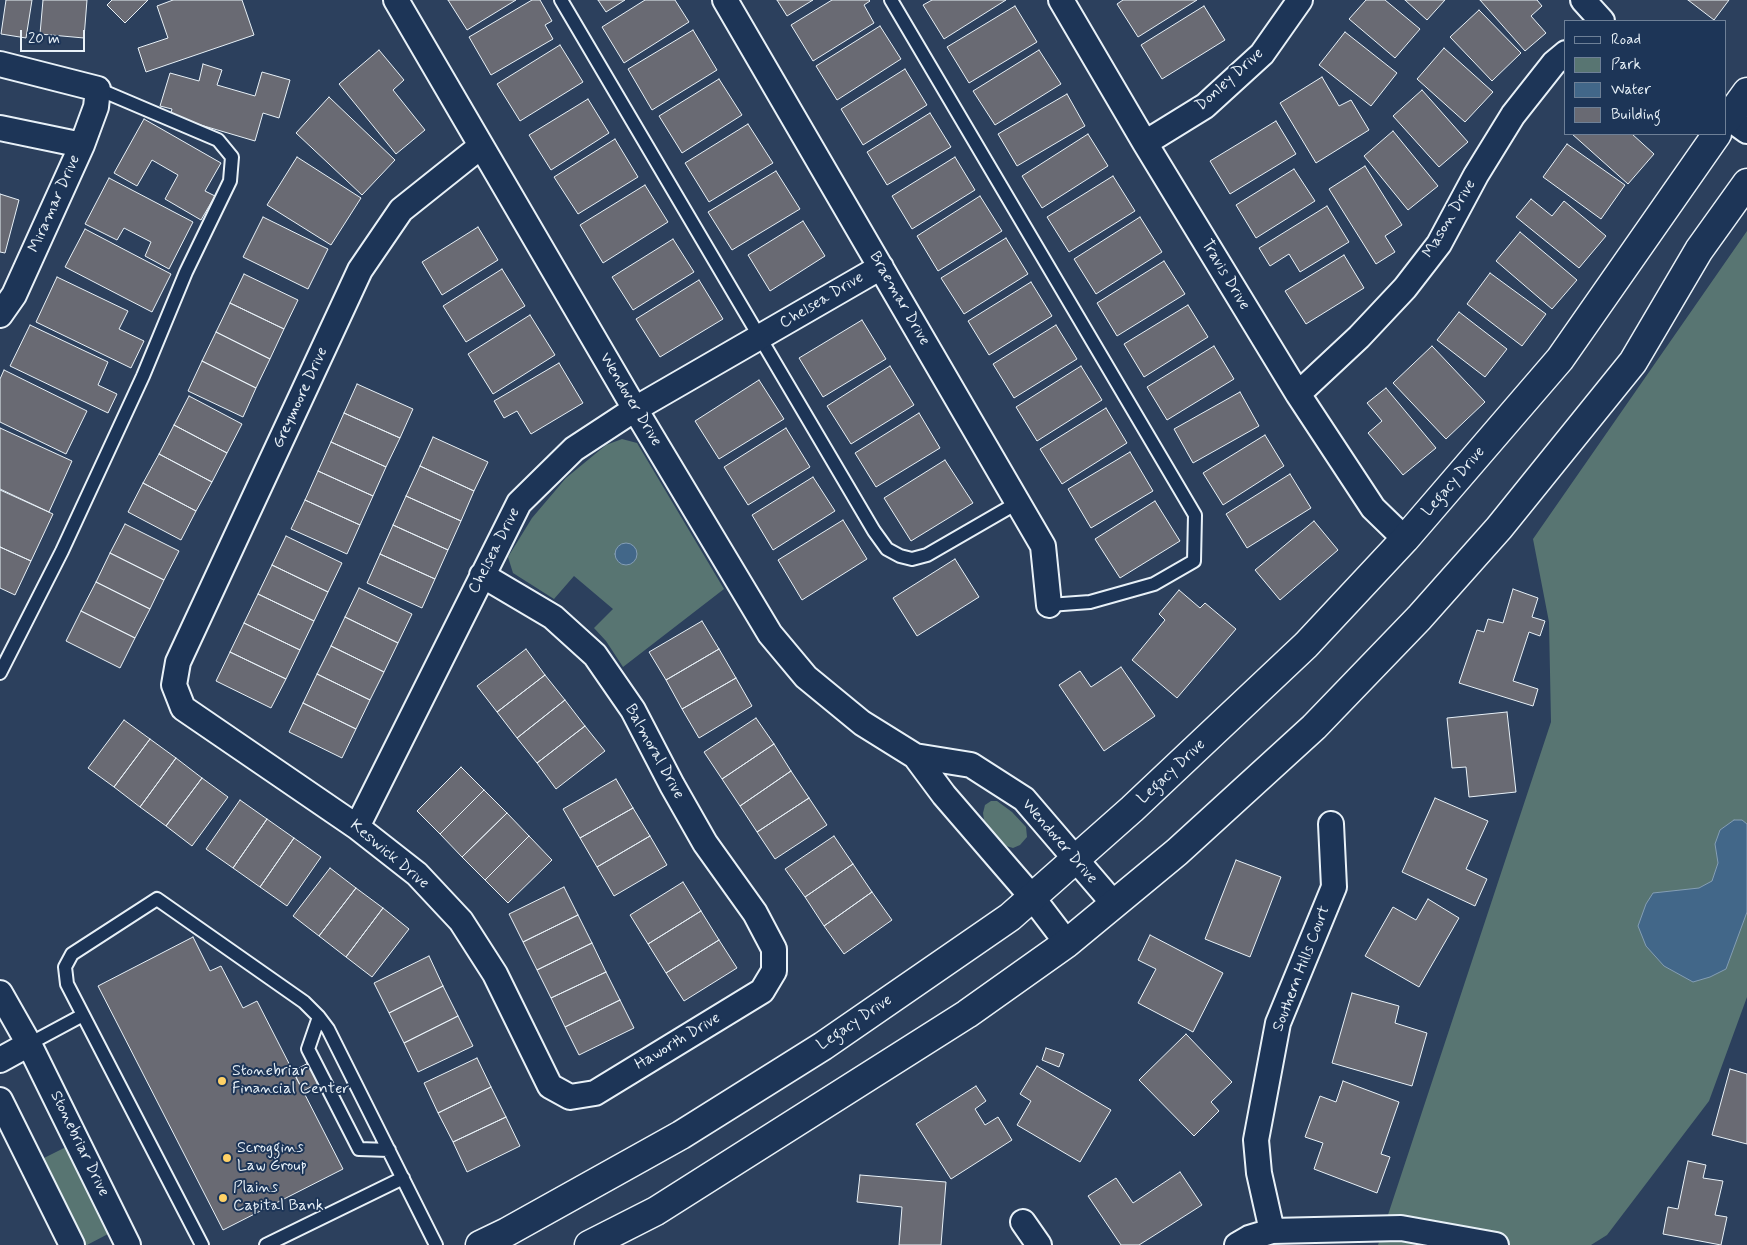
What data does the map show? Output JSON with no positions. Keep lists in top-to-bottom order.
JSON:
{
  "streets": {
    "main road": ["Legacy Drive"],
    "street": [
      "Donley Drive",
      "Miramar Drive",
      "Mason Drive",
      "Travis Drive",
      "Braemar Drive",
      "Chelsea Drive",
      "Greymoore Drive",
      "Wendover Drive",
      "Balmoral Drive",
      "Keswick Drive",
      "Southern Hills Court",
      "Haworth Drive",
      "Stonebriar Drive"
    ]
  },
  "crossings": [
    ["Donley Drive", "Travis Drive"],
    ["Mason Drive", "Travis Drive"],
    ["Travis Drive", "Legacy Drive"],
    ["Braemar Drive", "Chelsea Drive"],
    ["Chelsea Drive", "Wendover Drive"],
    ["Chelsea Drive", "Balmoral Drive"],
    ["Chelsea Drive", "Keswick Drive"],
    ["Greymoore Drive", "Wendover Drive"],
    ["Greymoore Drive", "Keswick Drive"],
    ["Wendover Drive", "Legacy Drive"],
    ["Balmoral Drive", "Haworth Drive"],
    ["Keswick Drive", "Haworth Drive"]
  ],
  "places": ["Stonebriar Financial Center", "Scroggins Law Group", "Plains Capital Bank"],
  "legend": [
    "Road",
    "Park",
    "Water",
    "Building"
  ],
  "scale_bar": "20 m"
}
